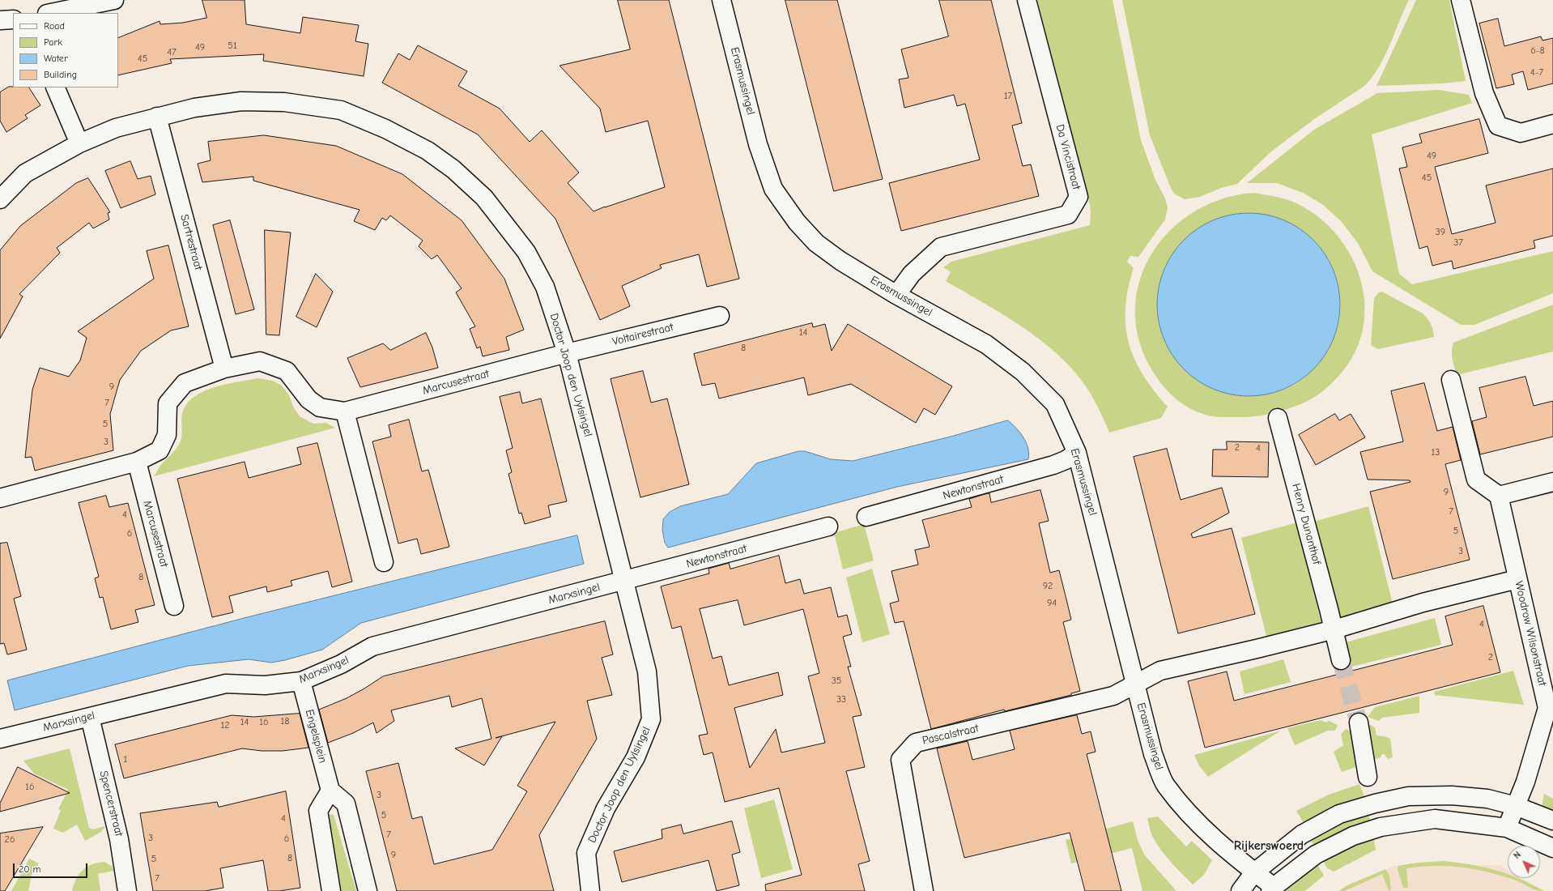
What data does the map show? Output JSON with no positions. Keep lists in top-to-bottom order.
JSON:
{
  "streets": {
    "street": [
      "Erasmussingel",
      "Da Vincistraat",
      "Sartrestraat",
      "Voltairestraat",
      "Doctor Joop den Uylsingel",
      "Marcusestraat",
      "Newtonstraat",
      "Henry Dunanthof",
      "Marxsingel",
      "Woodrow Wilsonstraat",
      "Pascalstraat",
      "Engelsplein",
      "Spencerstraat"
    ]
  },
  "crossings": [
    ["Erasmussingel", "Da Vincistraat"],
    ["Erasmussingel", "Newtonstraat"],
    ["Erasmussingel", "Pascalstraat"],
    ["Sartrestraat", "Doctor Joop den Uylsingel"],
    ["Sartrestraat", "Marcusestraat"],
    ["Voltairestraat", "Doctor Joop den Uylsingel"],
    ["Voltairestraat", "Marcusestraat"],
    ["Doctor Joop den Uylsingel", "Marcusestraat"],
    ["Doctor Joop den Uylsingel", "Newtonstraat"],
    ["Doctor Joop den Uylsingel", "Marxsingel"],
    ["Newtonstraat", "Marxsingel"],
    ["Marxsingel", "Engelsplein"],
    ["Marxsingel", "Spencerstraat"]
  ],
  "districts": ["Rijkerswoerd"],
  "house_numbers": [
    "51",
    "49",
    "6-8",
    "47",
    "45",
    "4-7",
    "17",
    "49",
    "45",
    "39",
    "37",
    "14",
    "8",
    "9",
    "7",
    "5",
    "3",
    "2",
    "4",
    "13",
    "9",
    "7",
    "4",
    "5",
    "6",
    "3",
    "8",
    "92",
    "94",
    "4",
    "2",
    "35",
    "33",
    "18",
    "14",
    "16",
    "12",
    "1",
    "16",
    "3",
    "5",
    "4",
    "7",
    "3",
    "6",
    "26",
    "9",
    "8",
    "5",
    "7"
  ],
  "legend": [
    "Road",
    "Park",
    "Water",
    "Building"
  ],
  "scale_bar": "20 m",
  "north": "top left"
}
